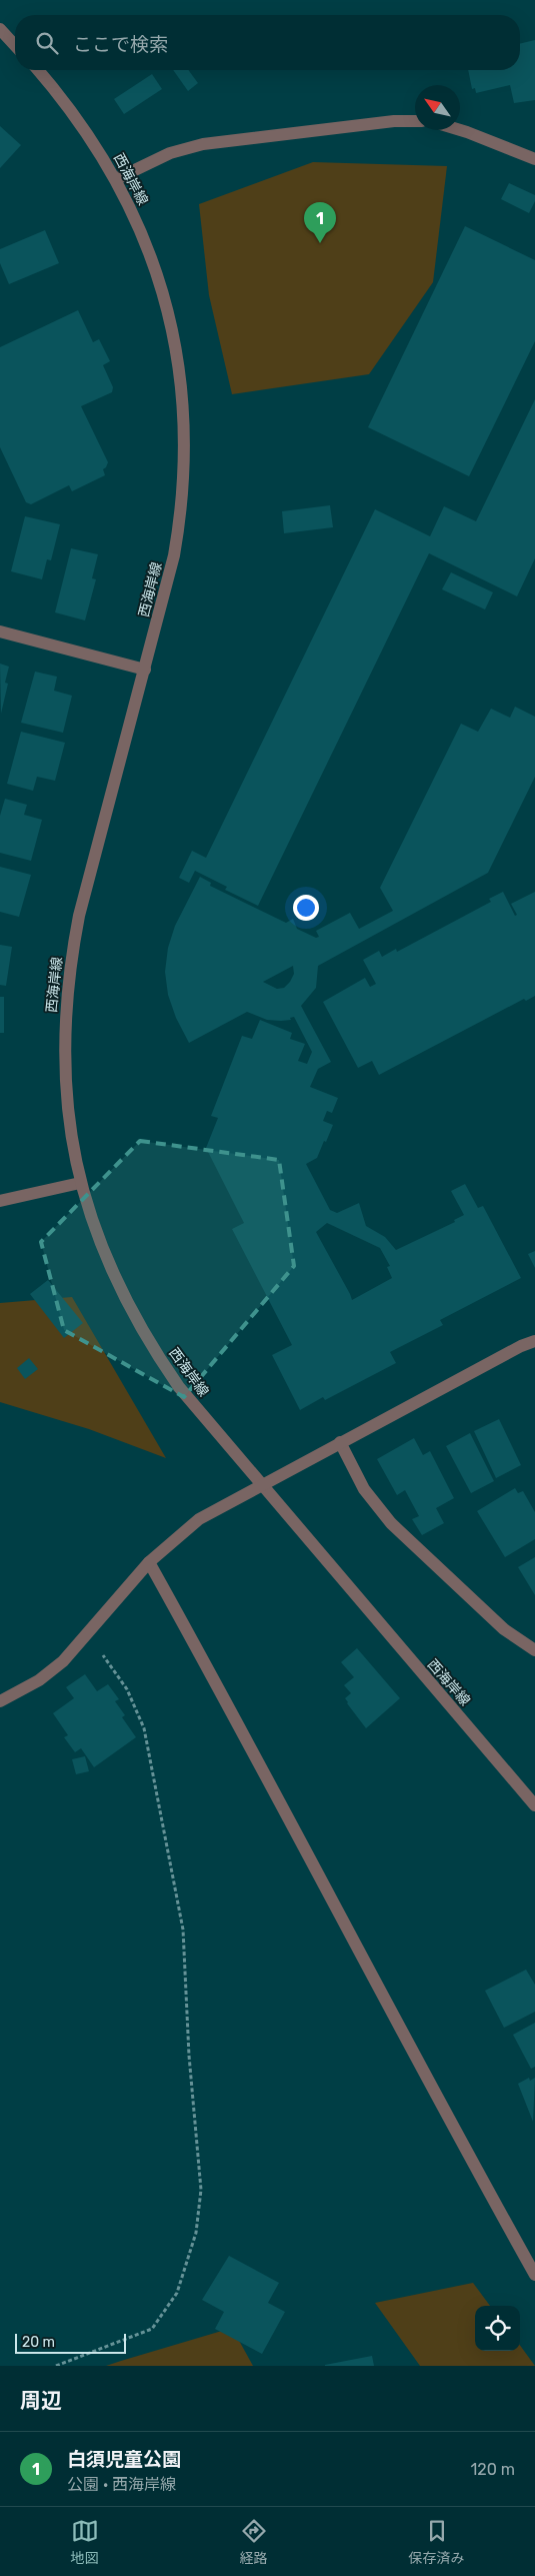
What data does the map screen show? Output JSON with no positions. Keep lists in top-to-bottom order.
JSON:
{
  "streets": {
    "street": ["西海岸線"]
  },
  "scale_bar": "20 m",
  "north": "top left",
  "page": {
    "search": "ここで検索",
    "pins": "1",
    "scale": "20 m",
    "heading": "周辺",
    "list": [
      {
        "mark": "1",
        "name": "白須児童公園",
        "note": "公園 · 西海岸線",
        "value": "120 m"
      }
    ],
    "nav": ["地図", "経路", "保存済み"]
  }
}
